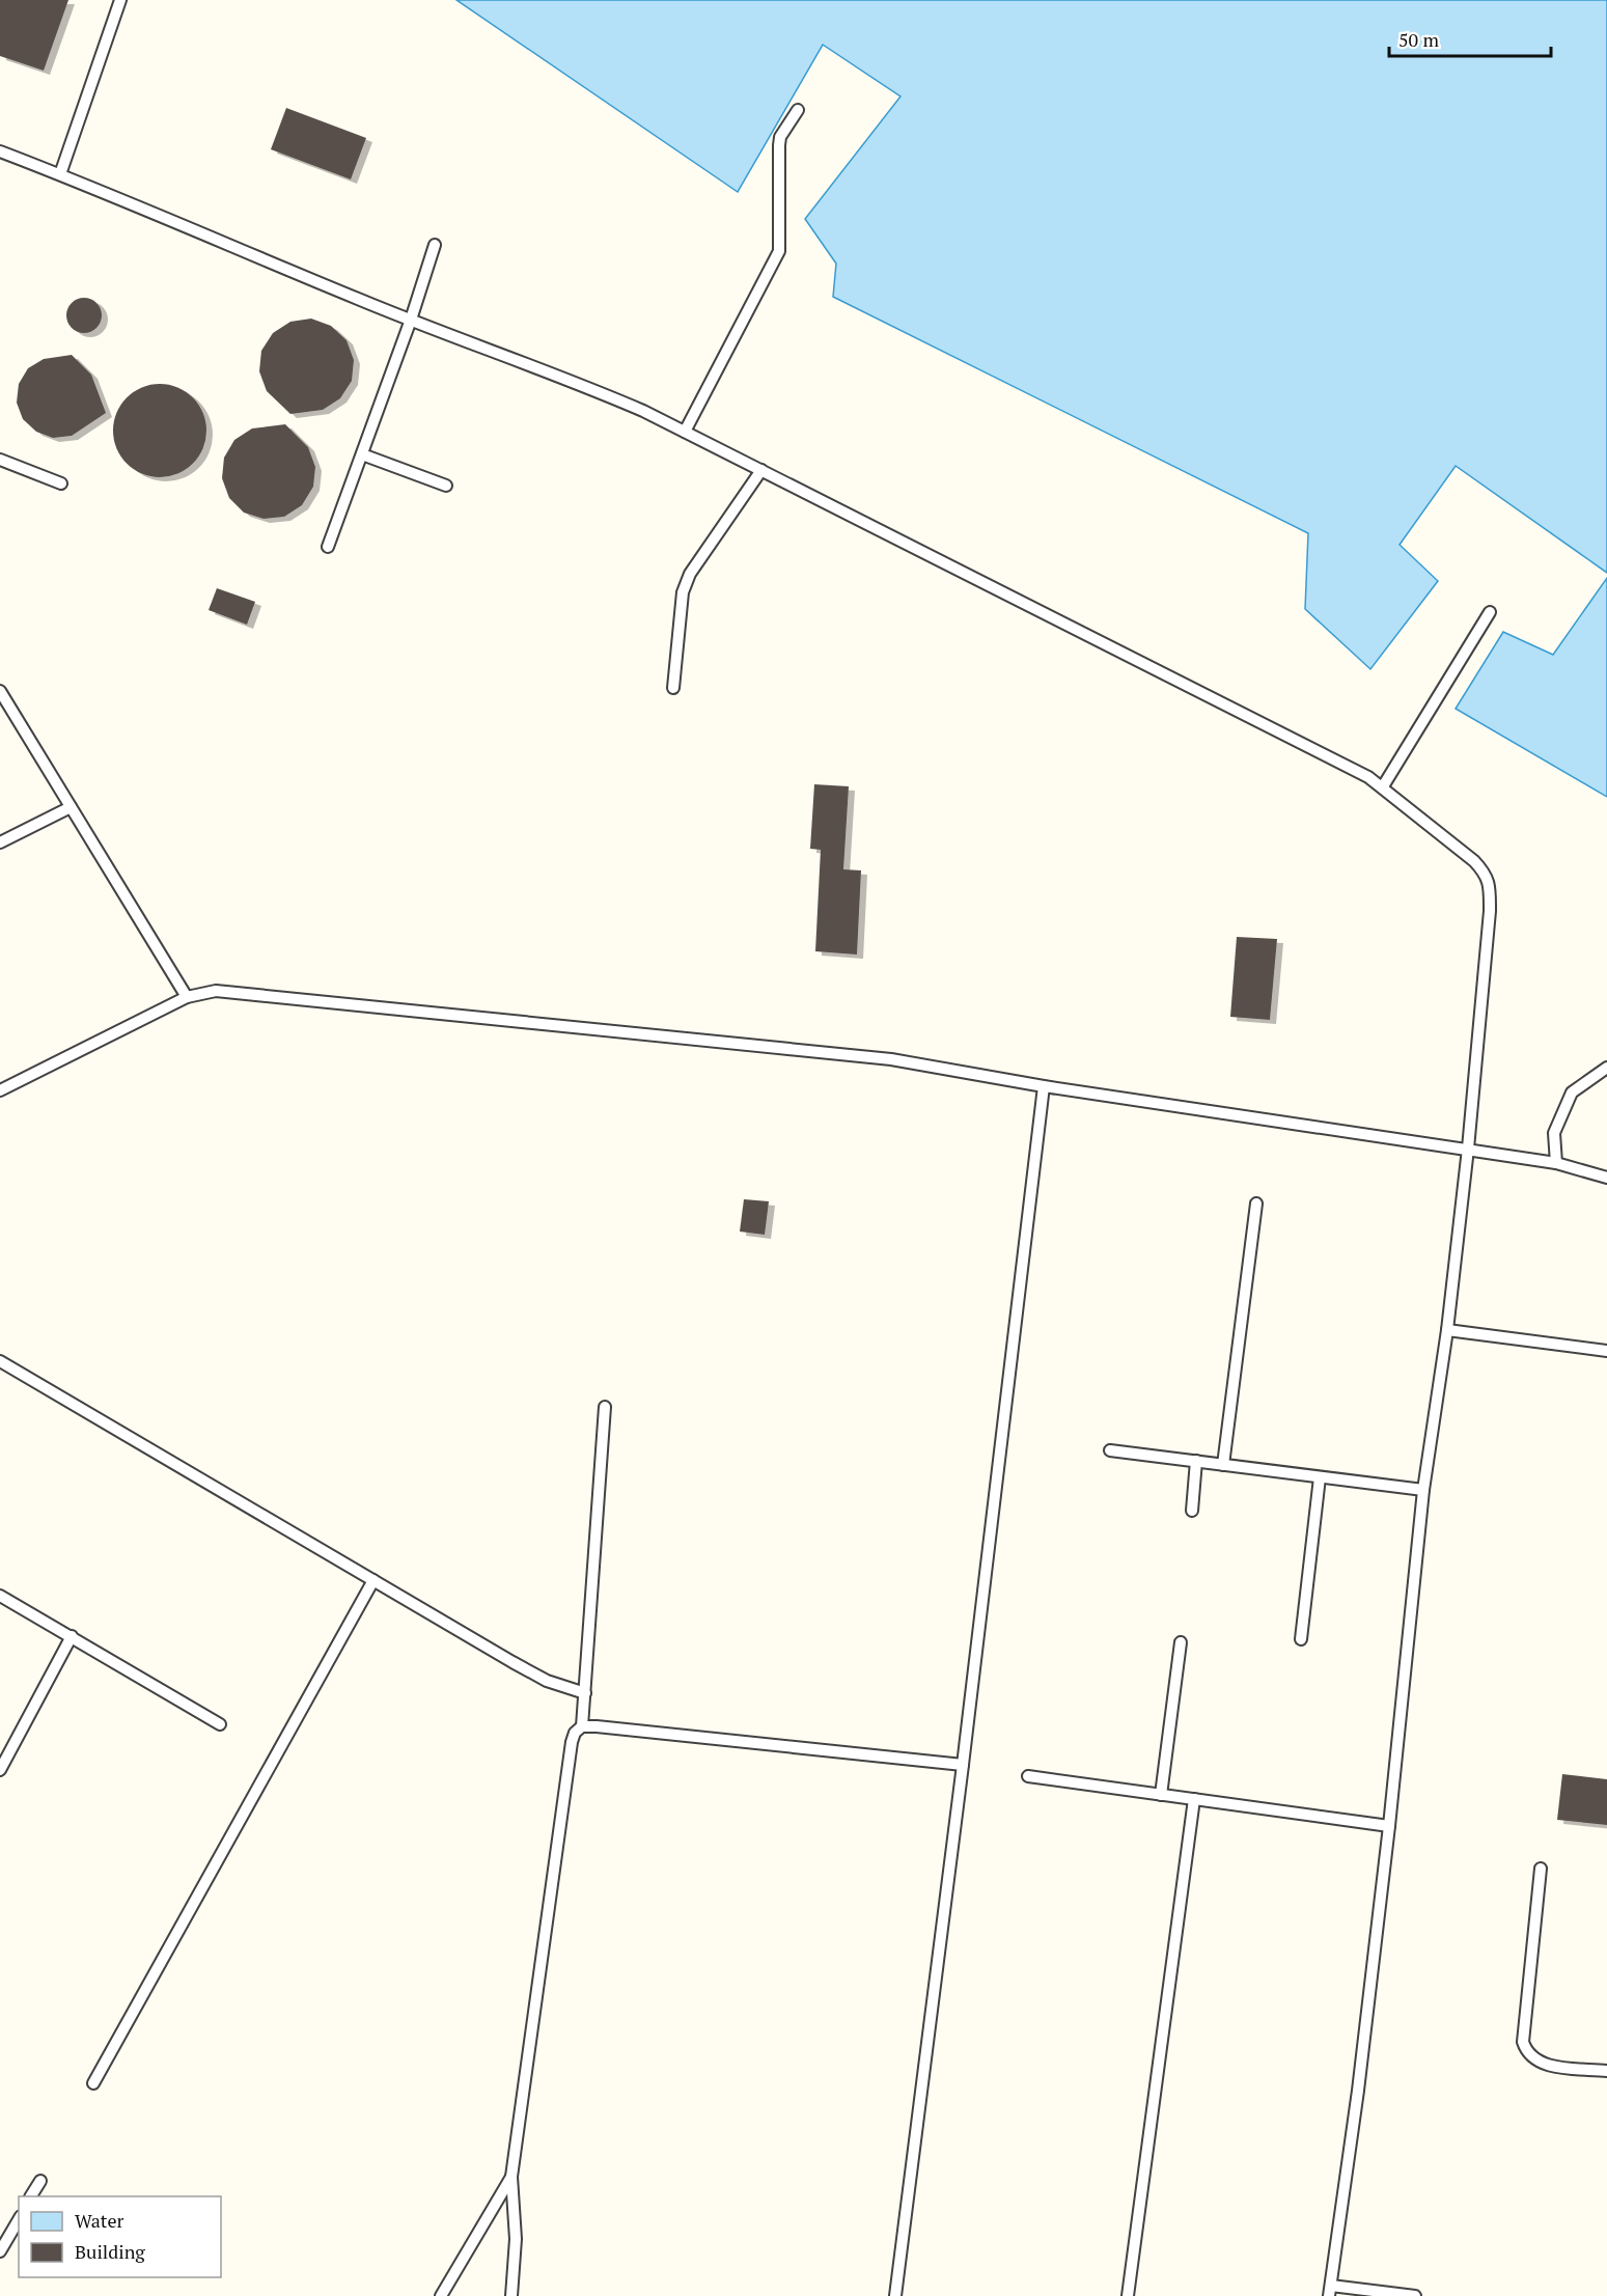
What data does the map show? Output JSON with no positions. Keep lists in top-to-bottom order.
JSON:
{
  "legend": ["Water", "Building"],
  "scale_bar": "50 m"
}
